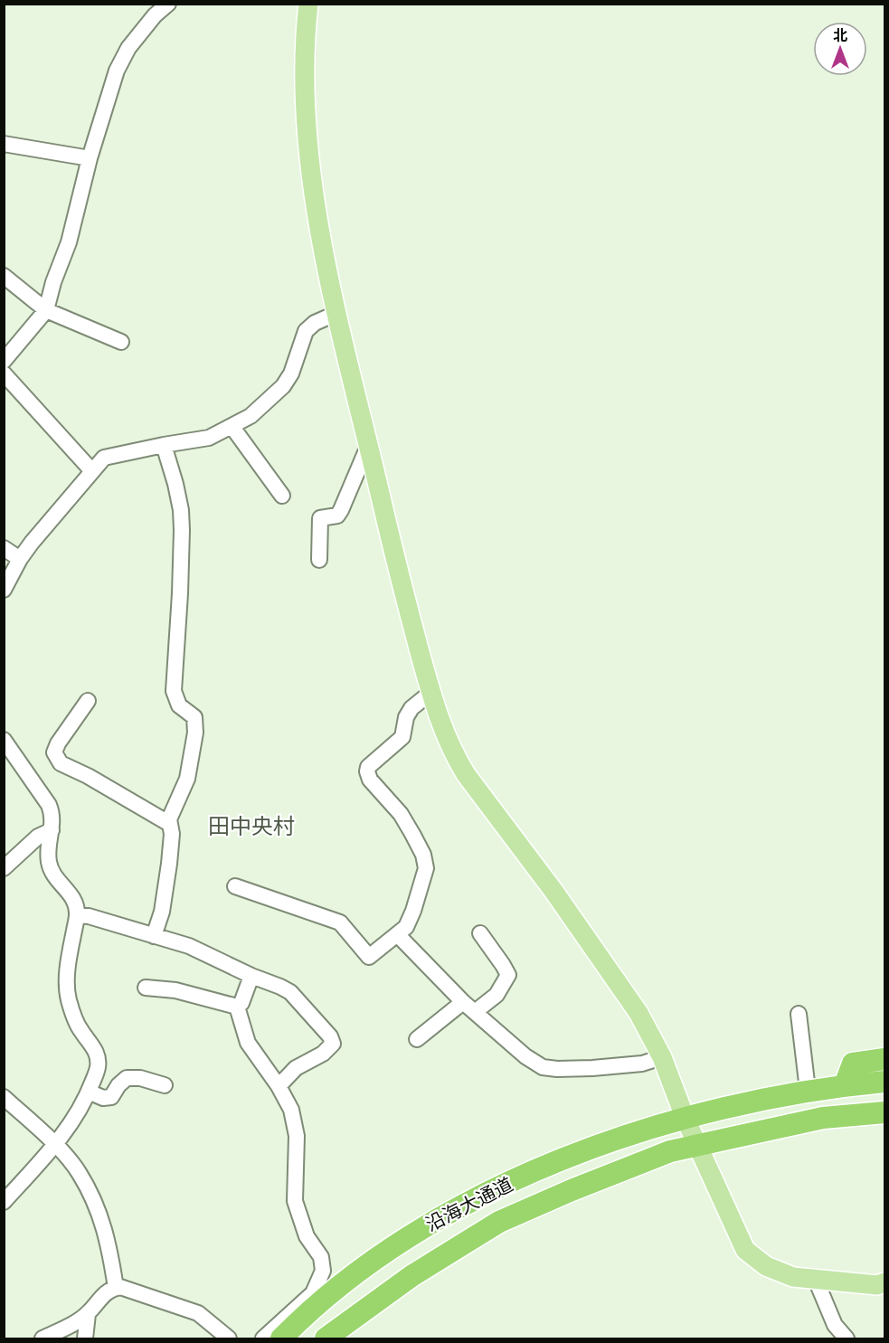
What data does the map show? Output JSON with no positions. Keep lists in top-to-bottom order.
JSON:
{
  "streets": {
    "highway": ["沿海大通道"]
  },
  "districts": ["田中央村"],
  "north": "top"
}
